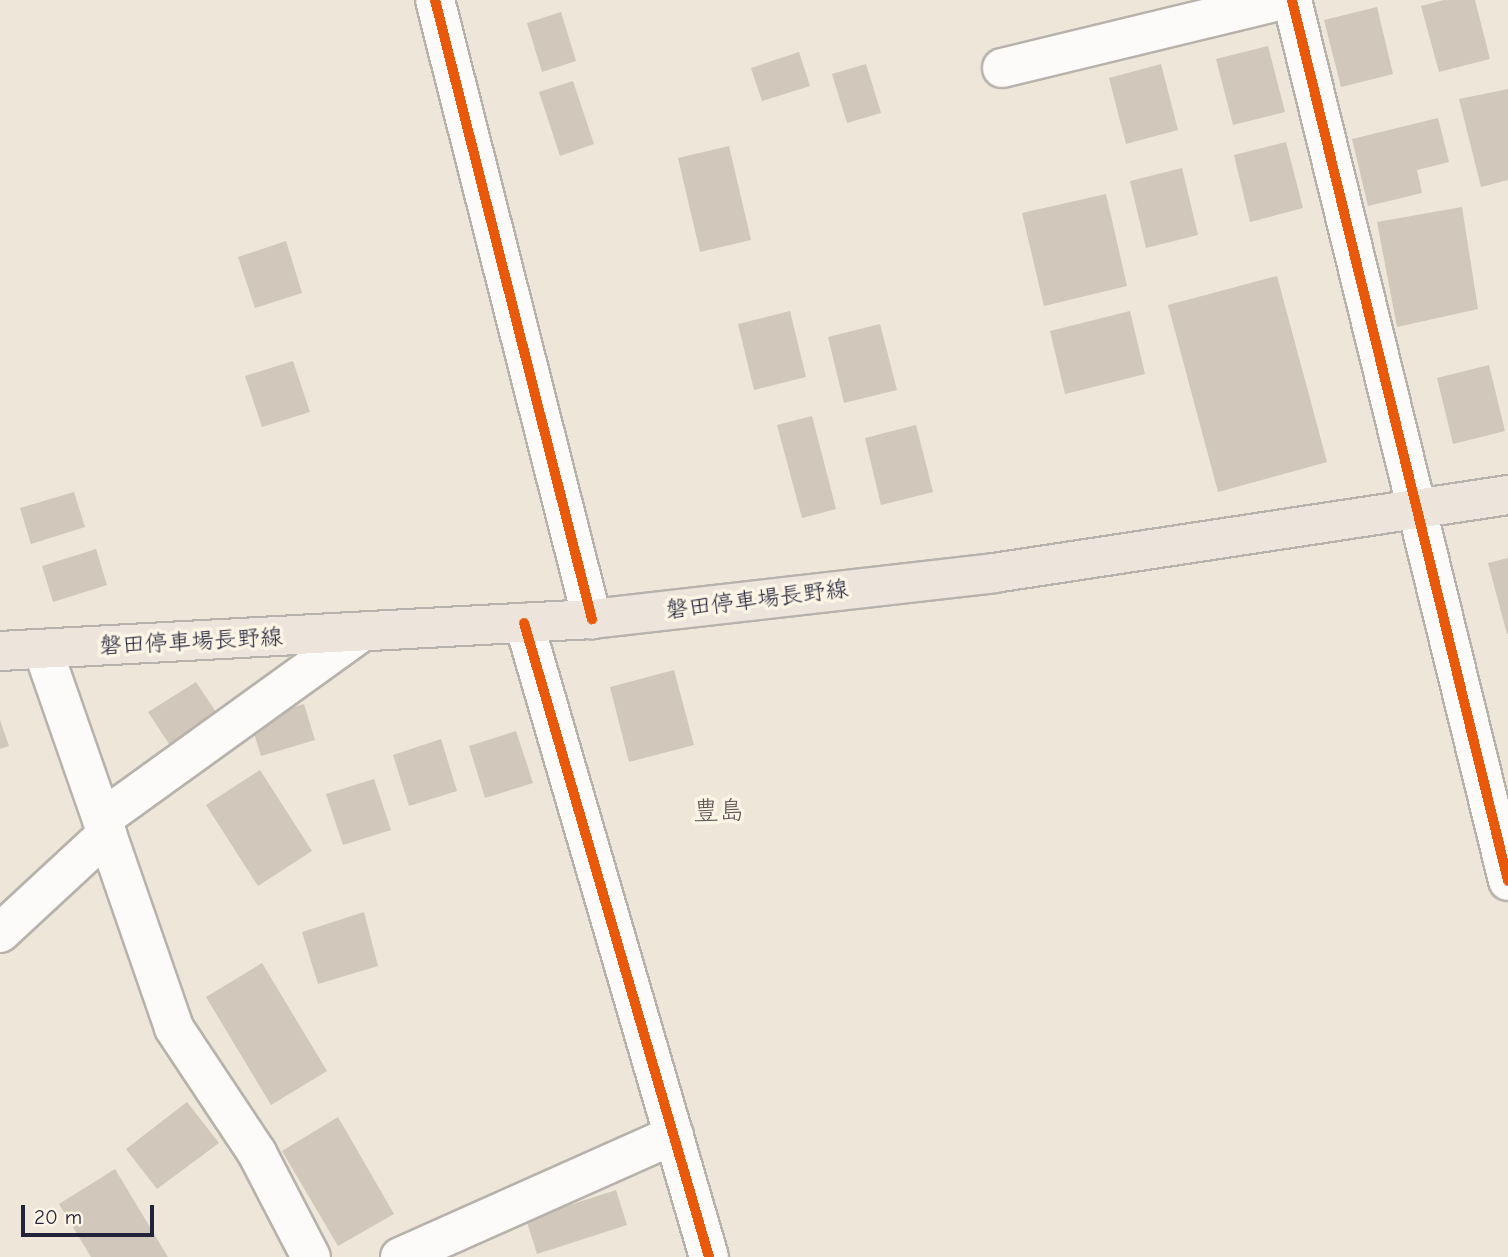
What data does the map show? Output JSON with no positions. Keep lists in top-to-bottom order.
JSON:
{
  "streets": {
    "main road": ["磐田停車場長野線"]
  },
  "districts": ["豊島"],
  "scale_bar": "20 m"
}
